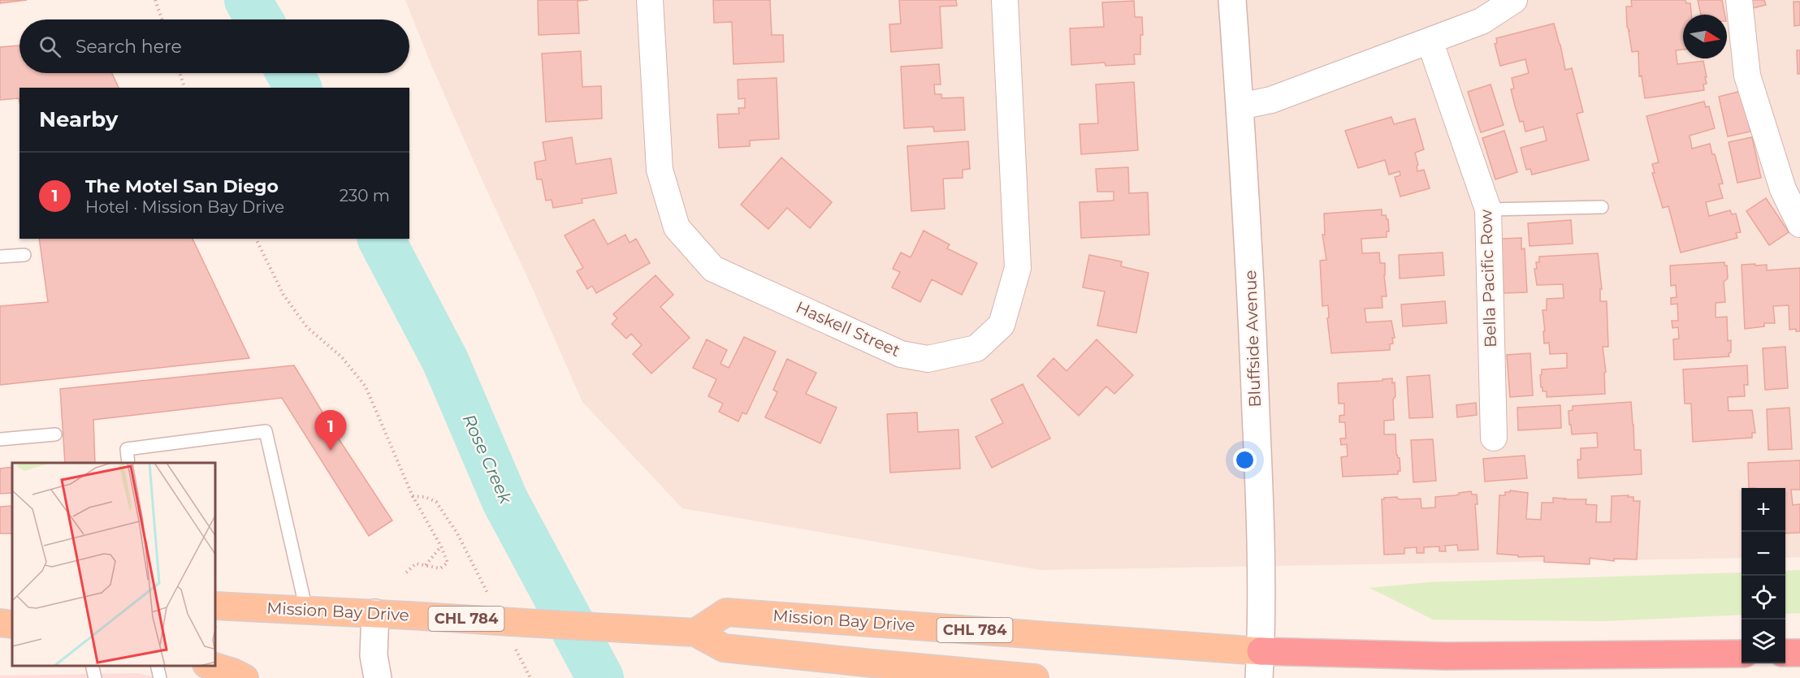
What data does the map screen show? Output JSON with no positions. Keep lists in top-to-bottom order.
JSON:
{
  "streets": {
    "main road": ["Mission Bay Drive", "CHL 784"],
    "street": ["Bella Pacific Row", "Haskell Street", "Bluffside Avenue"]
  },
  "crossings": [
    ["Bluffside Avenue", "Mission Bay Drive"]
  ],
  "water": ["Rose Creek"],
  "north": "right",
  "page": {
    "search": "Search here",
    "heading": "Nearby",
    "list": [
      {
        "mark": "1",
        "name": "The Motel San Diego",
        "note": "Hotel · Mission Bay Drive",
        "value": "230 m"
      }
    ],
    "pins": "1",
    "map_buttons": ["+", "−"]
  }
}
